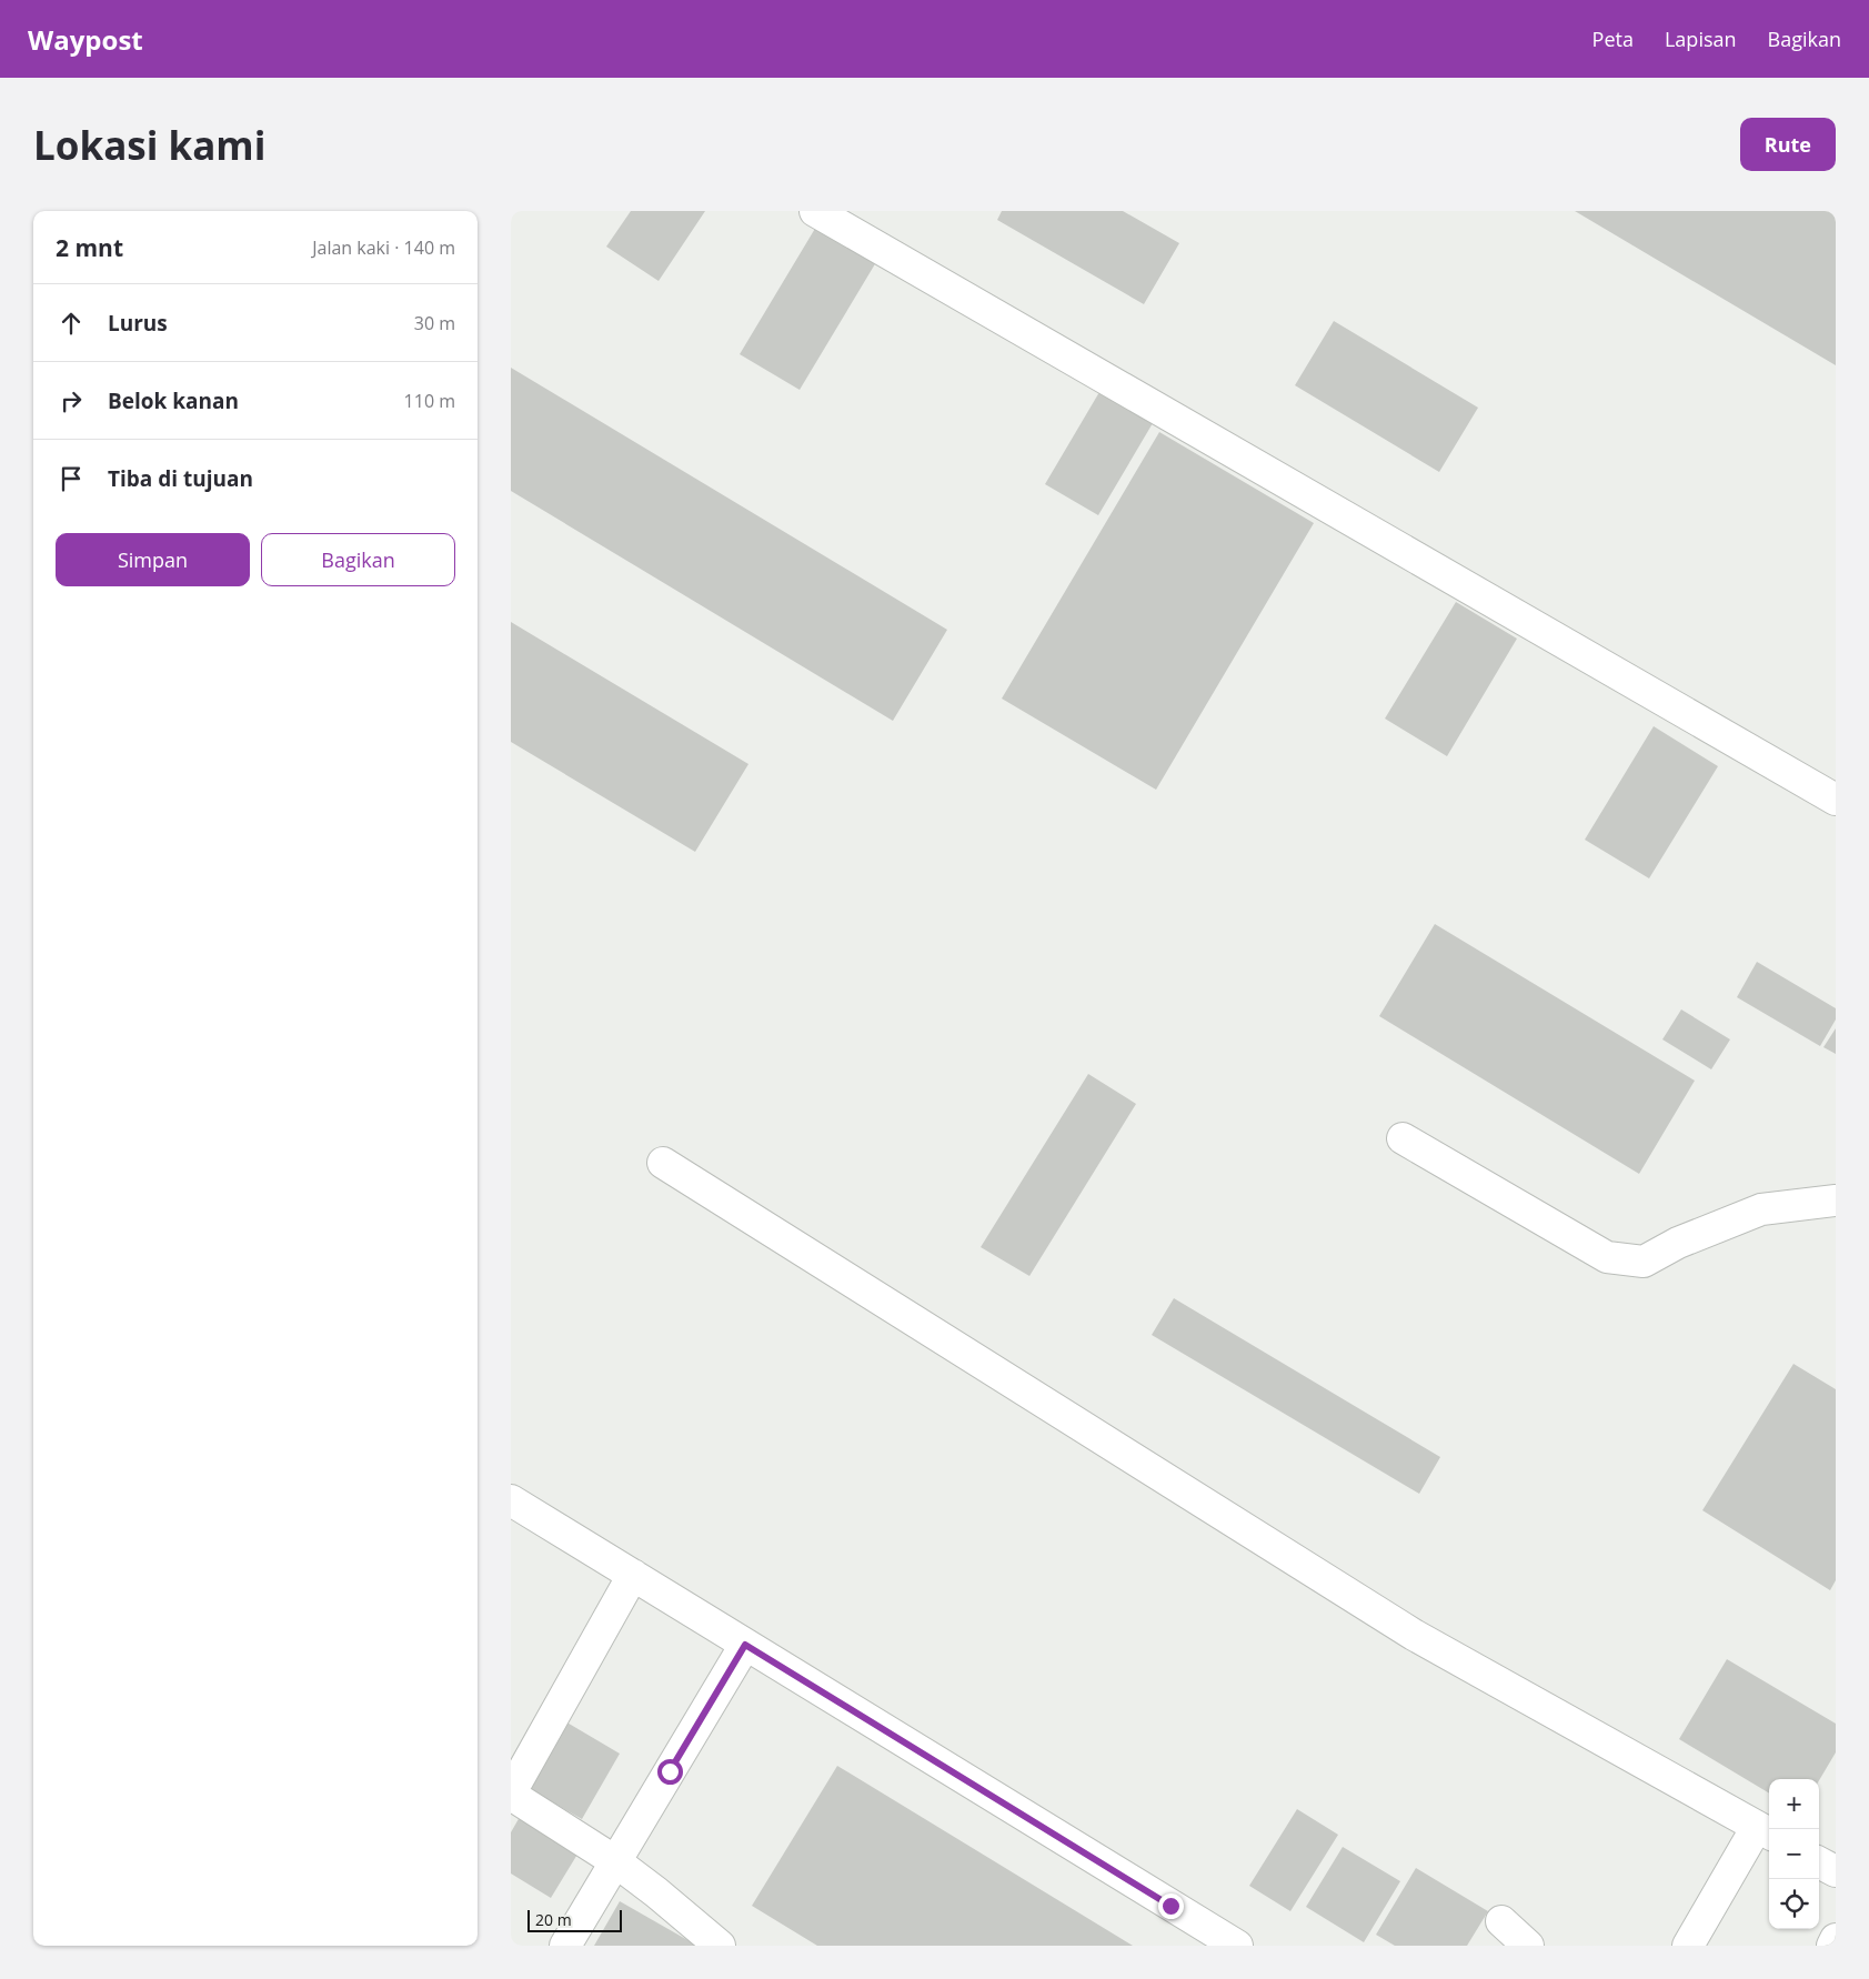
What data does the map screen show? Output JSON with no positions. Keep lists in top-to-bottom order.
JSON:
{
  "scale_bar": "20 m",
  "page": {
    "header": "Waypost",
    "nav": ["Peta", "Lapisan", "Bagikan"],
    "buttons": [
      "Rute",
      ["Simpan", "Bagikan"]
    ],
    "title": "Lokasi kami",
    "heading": ["2 mnt", "Jalan kaki · 140 m"],
    "list": [
      ["Lurus", "30 m"],
      ["Belok kanan", "110 m"],
      "Tiba di tujuan"
    ],
    "map_buttons": ["+", "−"],
    "scale": "20 m"
  }
}
